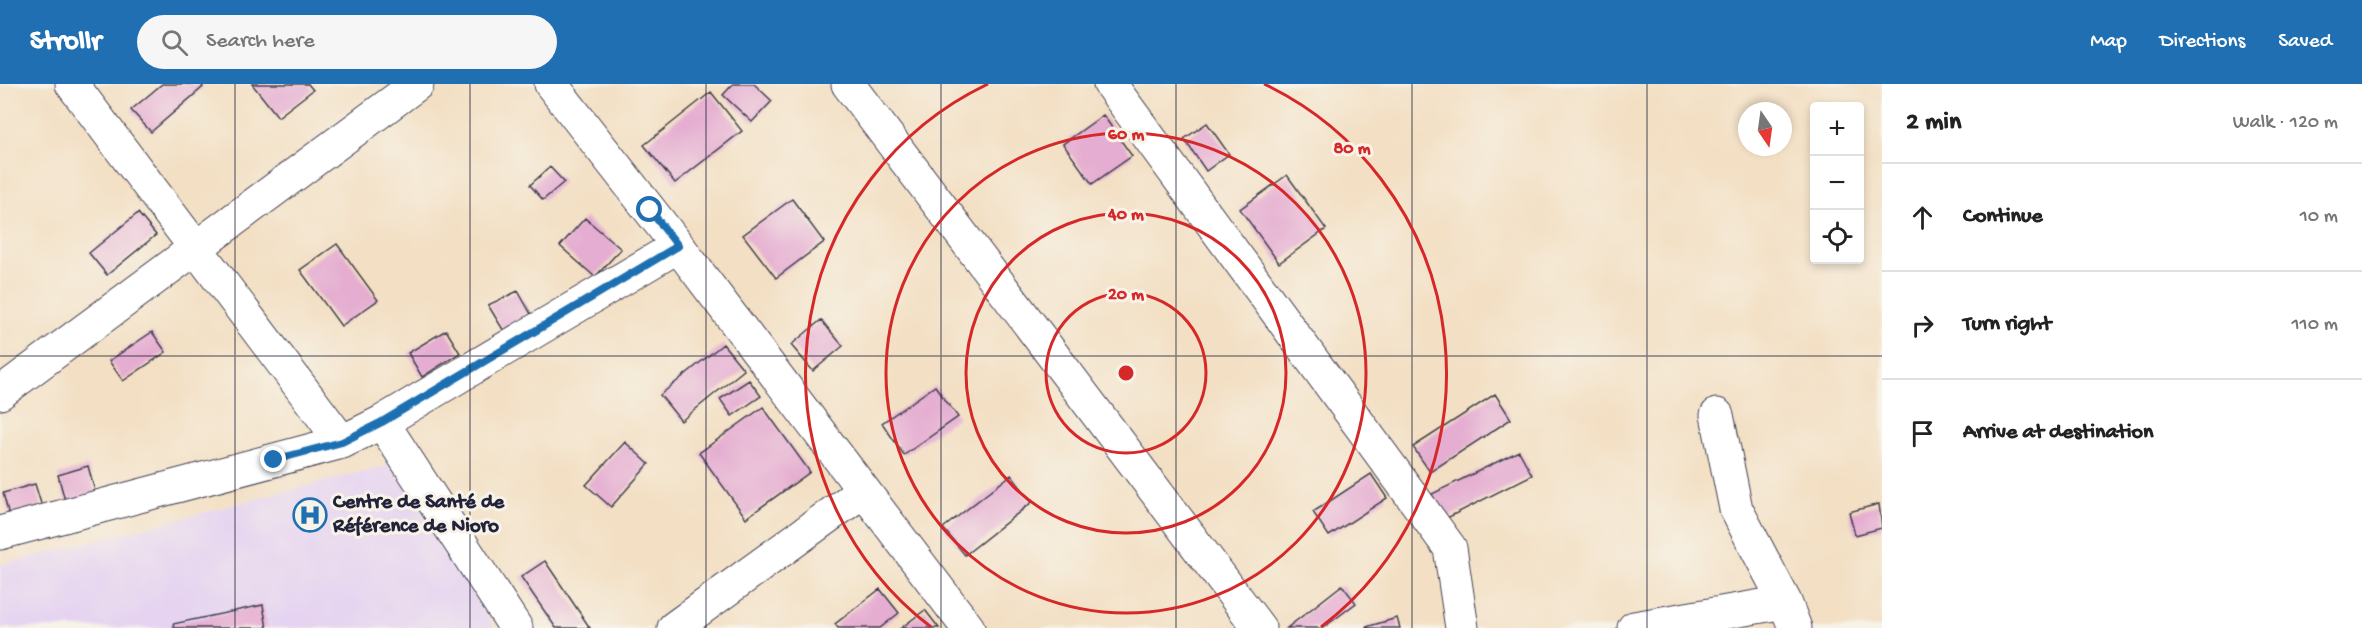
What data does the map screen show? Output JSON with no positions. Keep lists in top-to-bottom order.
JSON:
{
  "places": {
    "hospital": ["Centre de Santé de Référence de Nioro"]
  },
  "north": "bottom",
  "page": {
    "header": "Strollr",
    "search": "Search here",
    "nav": ["Map", "Directions", "Saved"],
    "heading": ["2 min", "Walk · 120 m"],
    "map_buttons": ["+", "−"],
    "list": [
      ["Continue", "10 m"],
      ["Turn right", "110 m"],
      "Arrive at destination"
    ]
  },
  "rings": [
    "60 m",
    "80 m",
    "40 m",
    "20 m"
  ]
}
